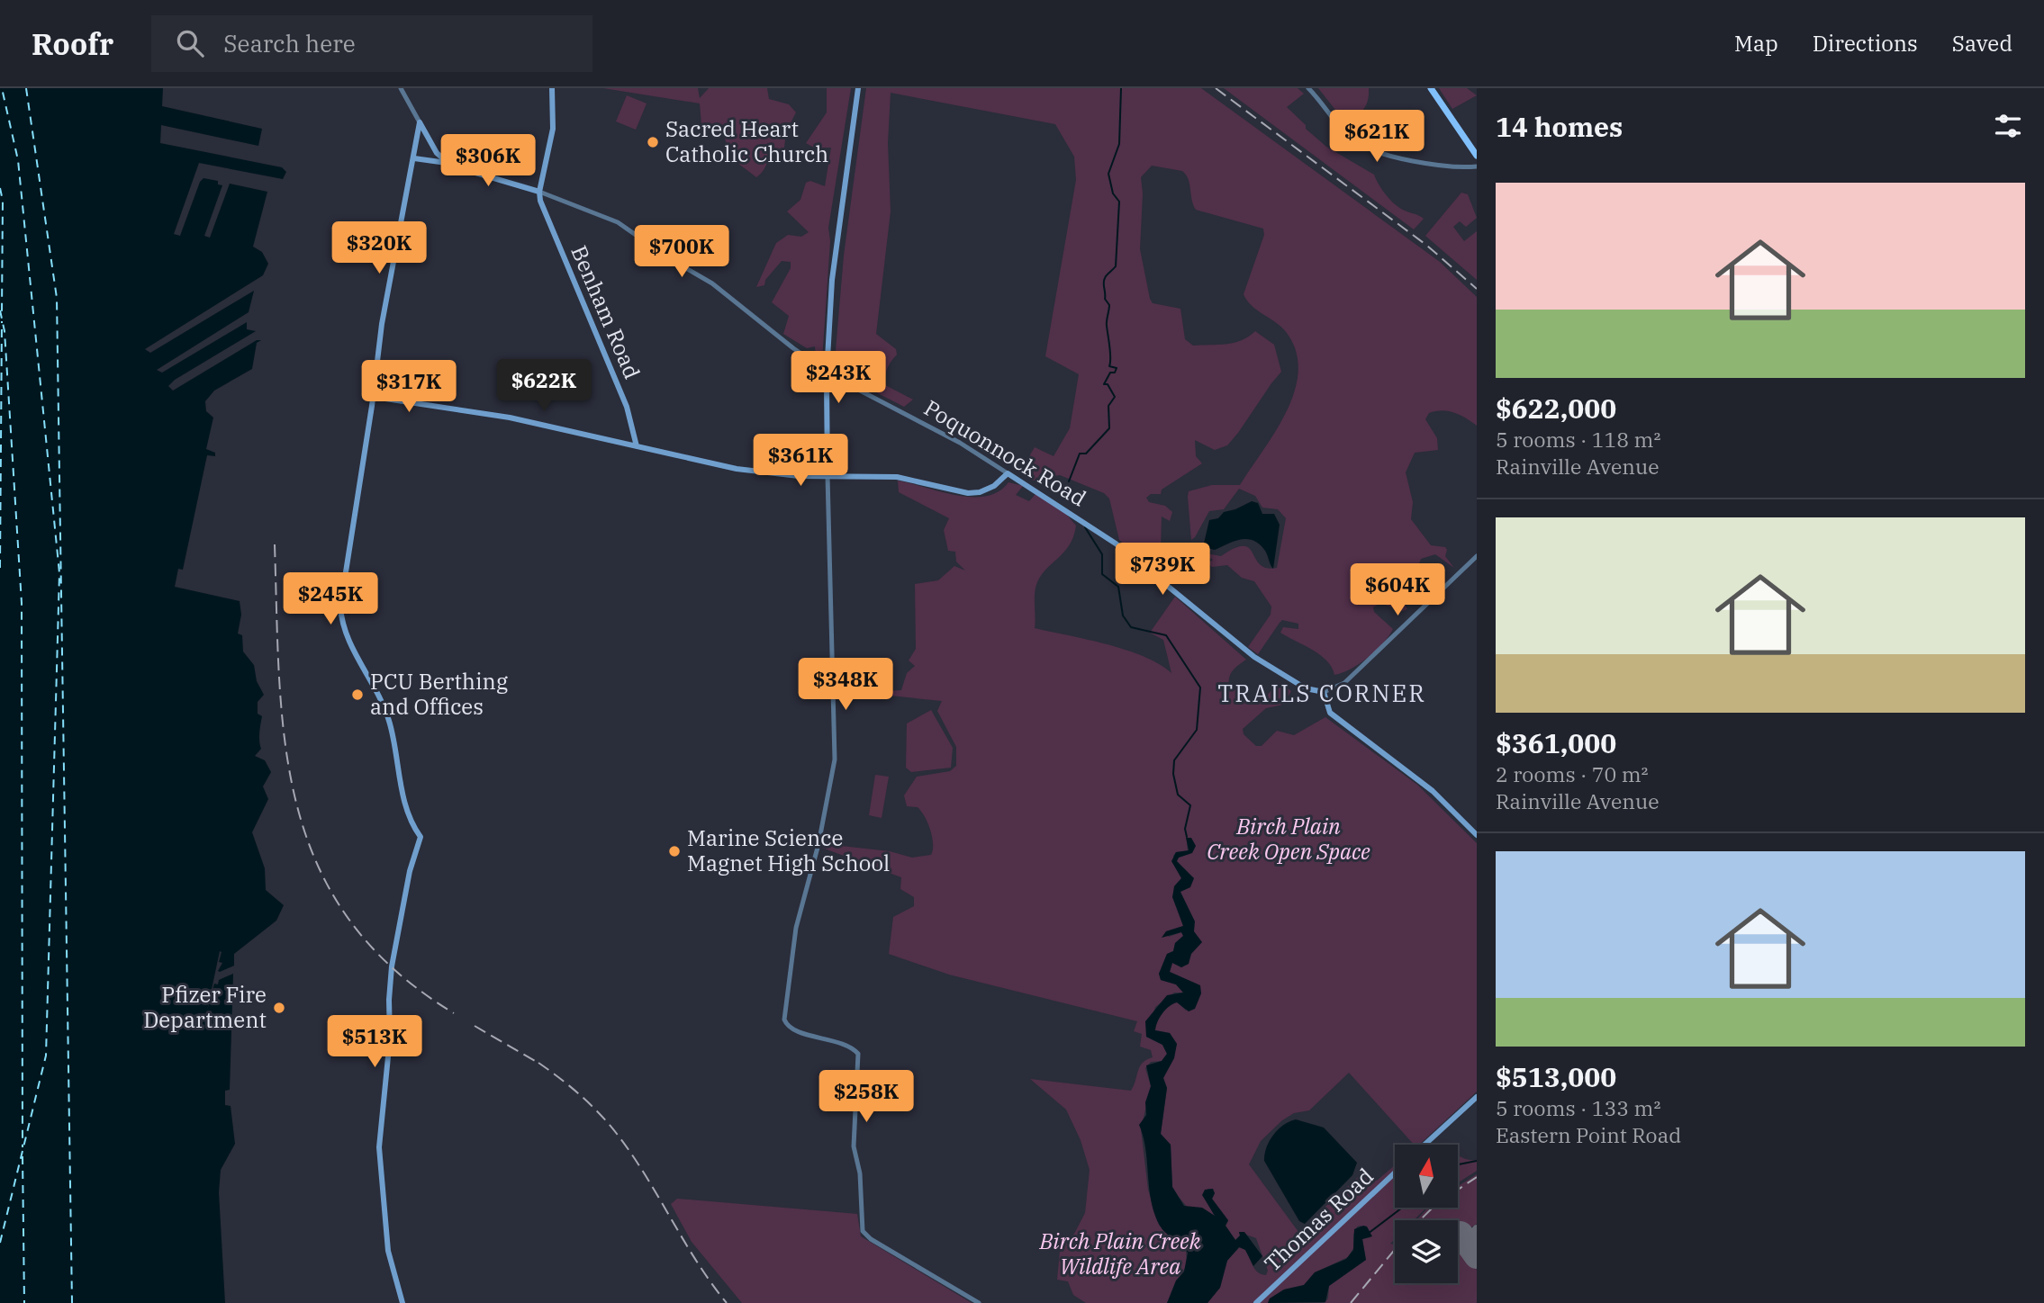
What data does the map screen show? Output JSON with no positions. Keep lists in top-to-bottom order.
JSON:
{
  "streets": {
    "main road": ["Benham Road", "Poquonnock Road", "Thomas Road"]
  },
  "crossings": [
    ["Benham Road", "Poquonnock Road"]
  ],
  "districts": ["TRAILS CORNER"],
  "parks": ["Birch Plain Creek Open Space", "Birch Plain Creek Wildlife Area"],
  "places": [
    "Sacred Heart Catholic Church",
    "PCU Berthing and Offices",
    "Marine Science Magnet High School",
    "Pfizer Fire Department"
  ],
  "north": "top",
  "page": {
    "header": "Roofr",
    "search": "Search here",
    "nav": ["Map", "Directions", "Saved"],
    "heading": "14 homes",
    "price": [
      "$621K",
      "$306K",
      "$320K",
      "$700K",
      "$243K",
      "$622K",
      "$317K",
      "$361K",
      "$739K",
      "$604K",
      "$245K",
      "$348K",
      "$513K",
      "$258K"
    ],
    "list": [
      {
        "name": "$622,000",
        "note": "5 rooms · 118 m² · Rainville Avenue"
      },
      {
        "name": "$361,000",
        "note": "2 rooms · 70 m² · Rainville Avenue"
      },
      {
        "name": "$513,000",
        "note": "5 rooms · 133 m² · Eastern Point Road"
      }
    ]
  }
}
